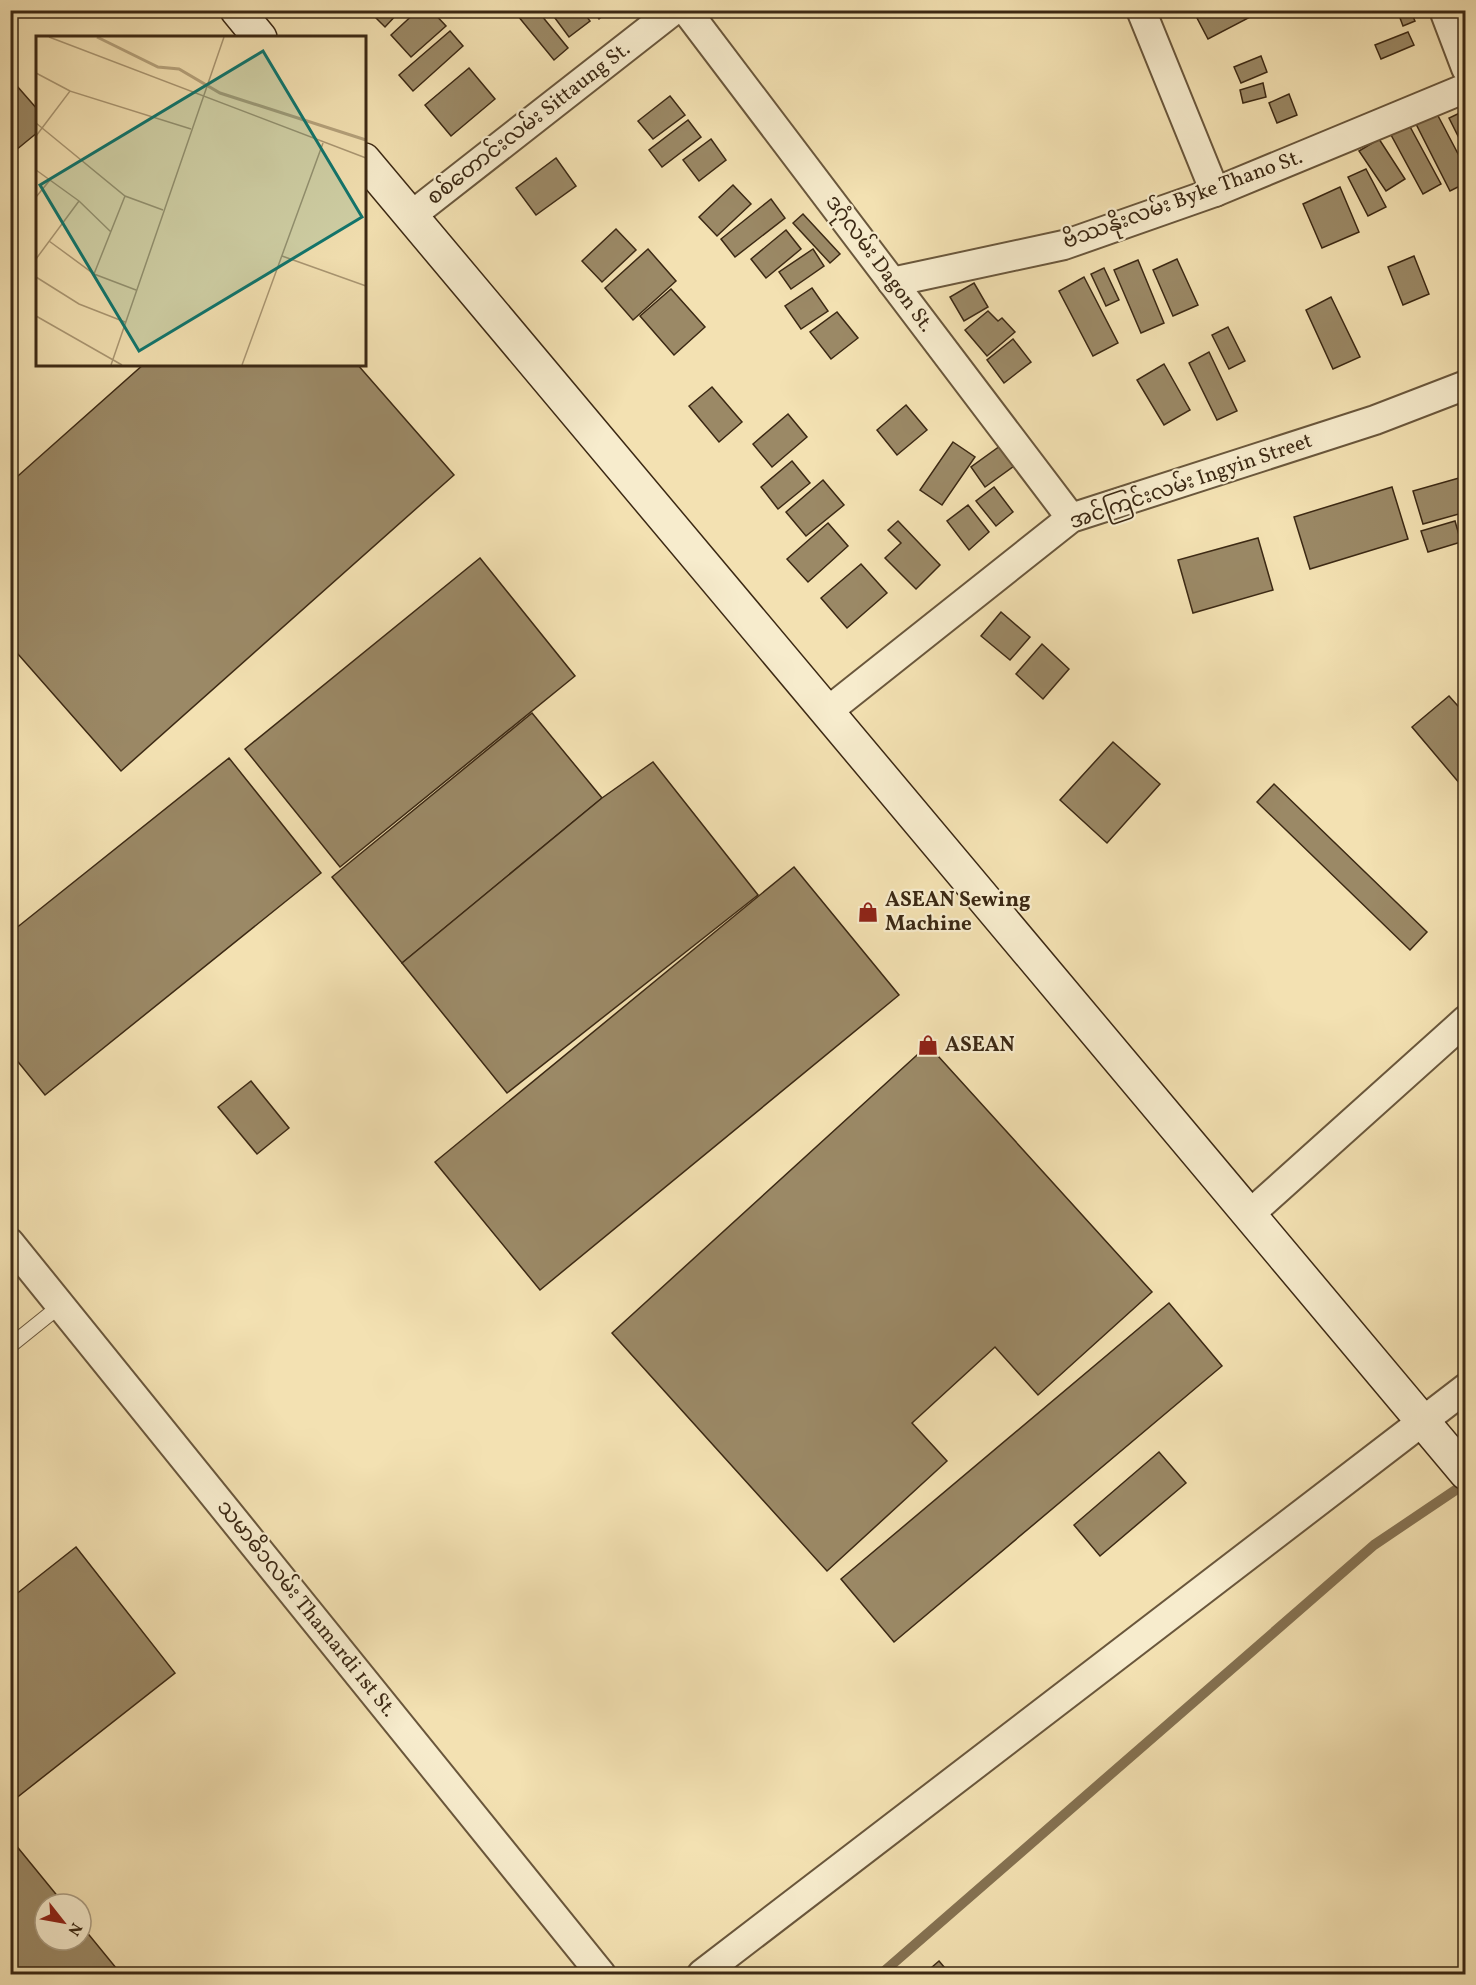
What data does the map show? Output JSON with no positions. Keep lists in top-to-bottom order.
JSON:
{
  "streets": {
    "street": [
      "စစ်တောင်းလမ်း Sittaung St.",
      "ဗိဿနိုးလမ်း Byke Thano St.",
      "ဒဂုံလမ်း Dagon St.",
      "အင်ကြင်းလမ်း Ingyin Street",
      "သမာဓိ၁လမ်း Thamardi 1st St."
    ]
  },
  "crossings": [
    ["ဗိဿနိုးလမ်း Byke Thano St.", "ဒဂုံလမ်း Dagon St."],
    ["ဒဂုံလမ်း Dagon St.", "အင်ကြင်းလမ်း Ingyin Street"]
  ],
  "places": {
    "shop": ["ASEAN Sewing Machine", "ASEAN"]
  },
  "north": "bottom right"
}
